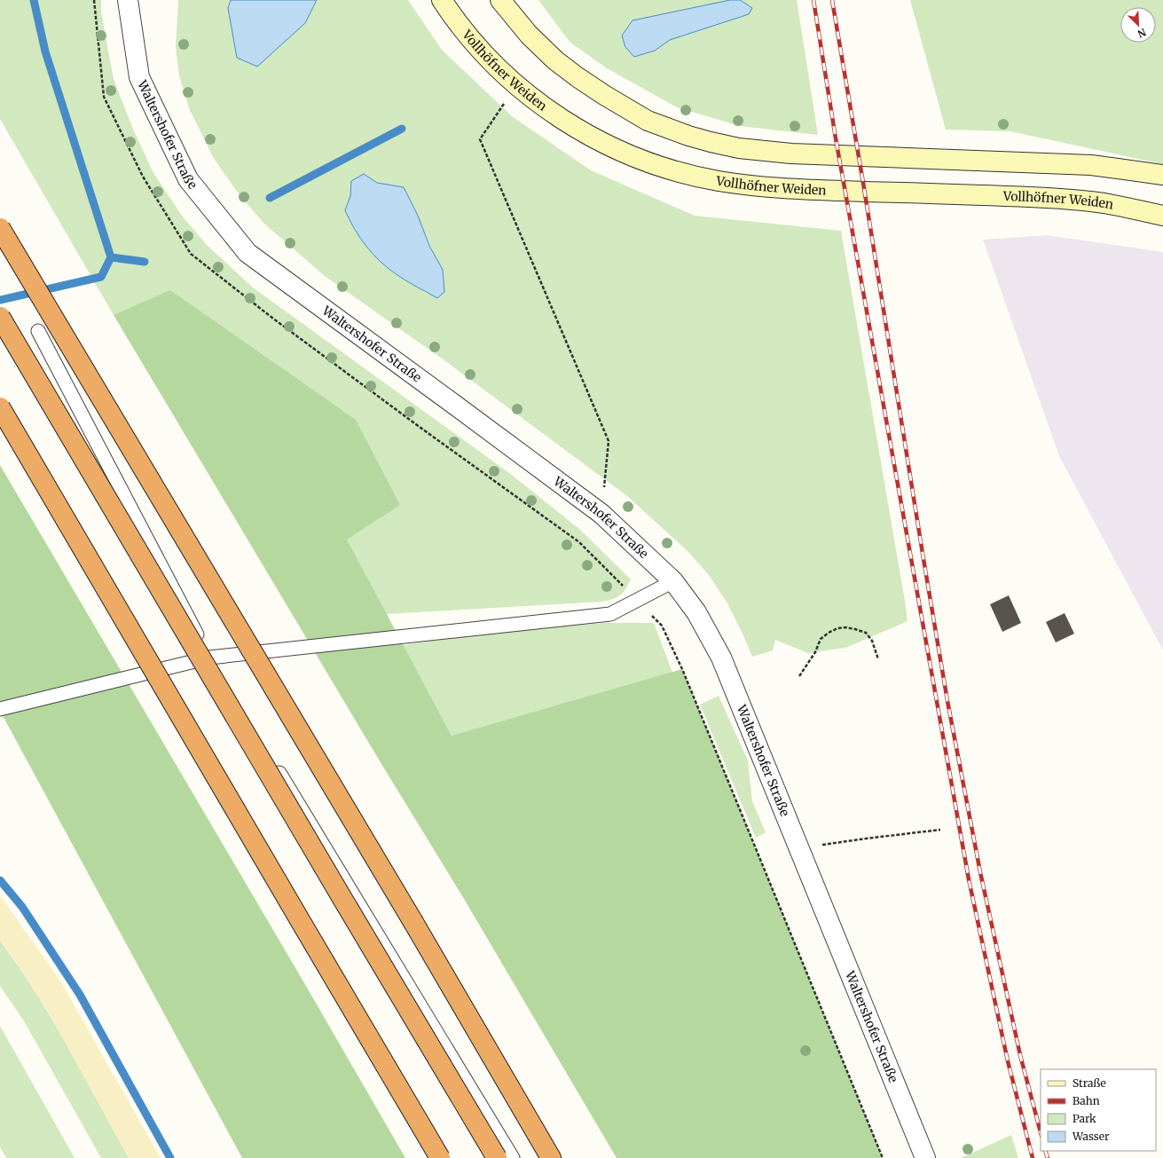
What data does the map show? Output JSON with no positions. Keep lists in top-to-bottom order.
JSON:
{
  "streets": {
    "main road": ["Vollhöfner Weiden"],
    "street": ["Waltershofer Straße"]
  },
  "legend": [
    "Straße",
    "Bahn",
    "Park",
    "Wasser"
  ],
  "north": "bottom right"
}
